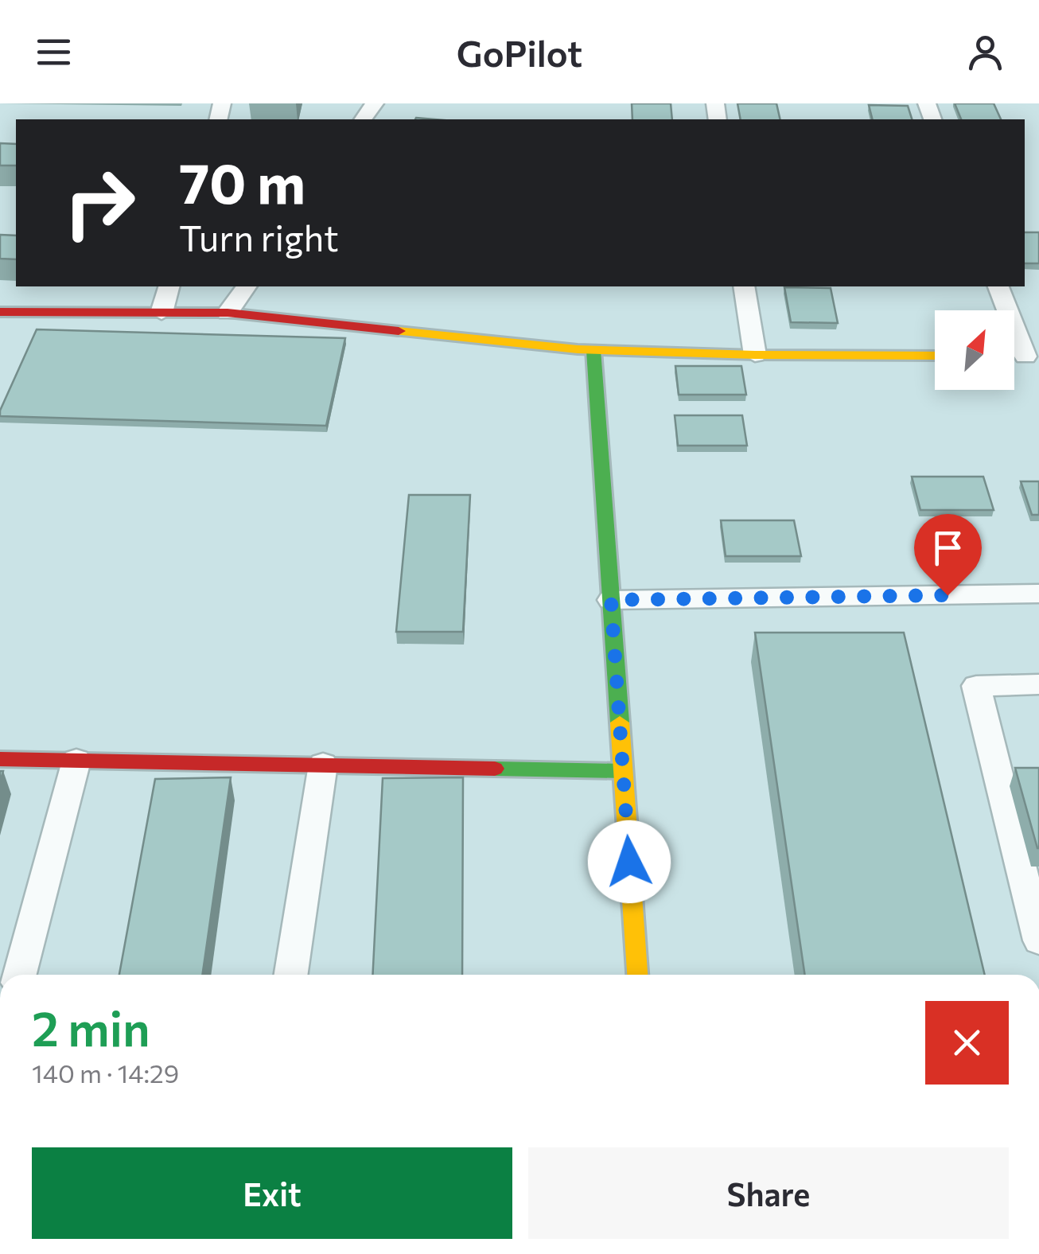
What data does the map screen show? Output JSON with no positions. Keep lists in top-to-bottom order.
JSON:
{
  "north": "top right",
  "page": {
    "header": "GoPilot",
    "turn": ["70 m", "Turn right"],
    "heading": ["2 min", "140 m · 14:29"],
    "buttons": ["Exit", "Share"]
  }
}
